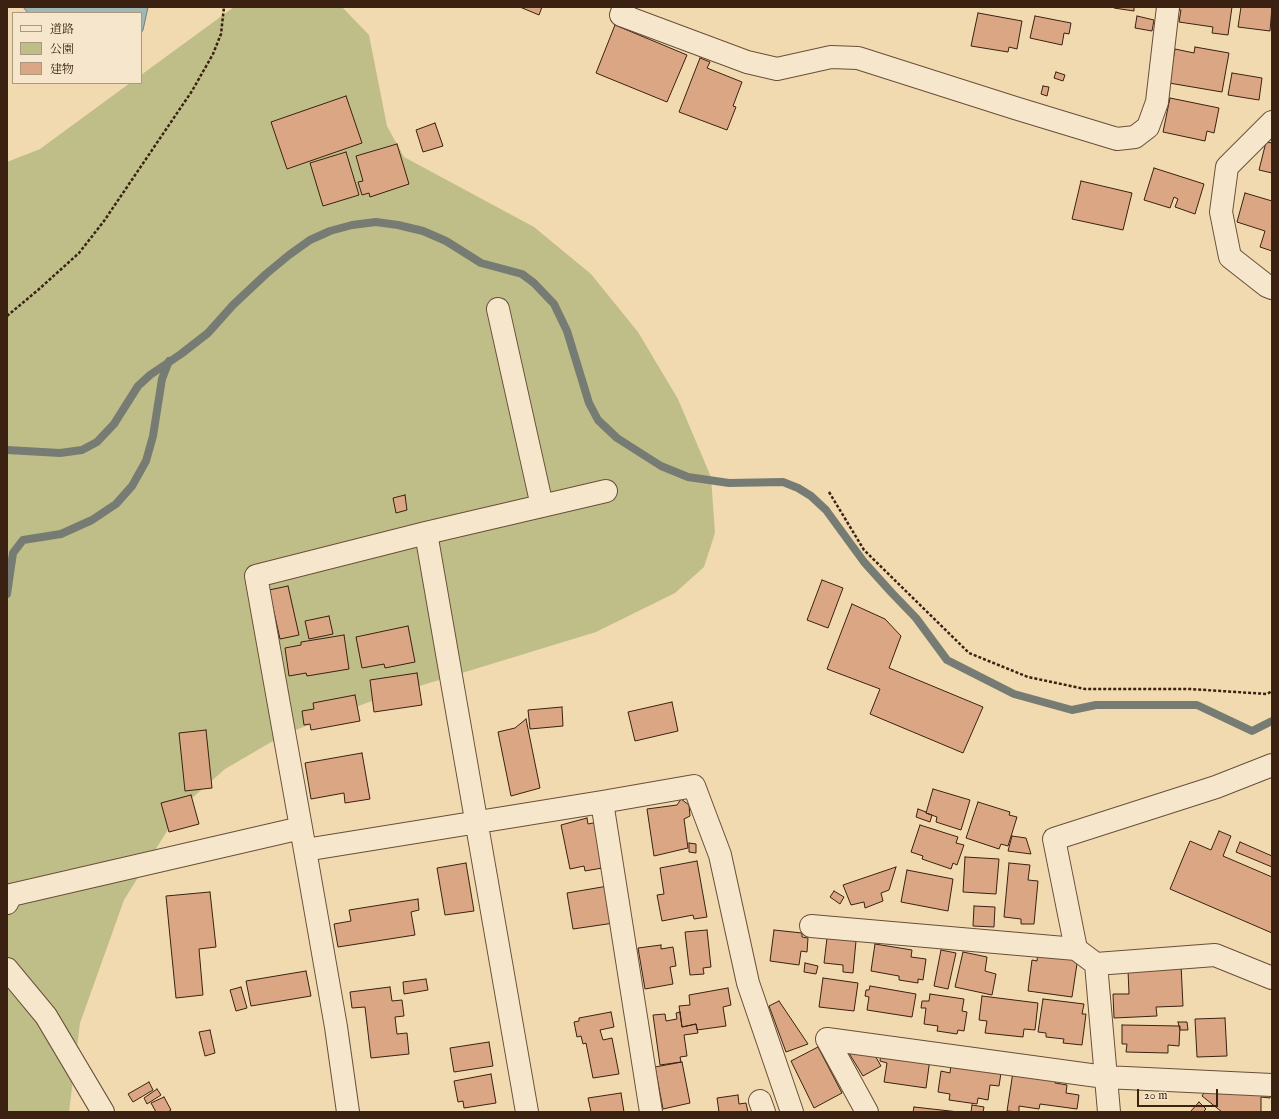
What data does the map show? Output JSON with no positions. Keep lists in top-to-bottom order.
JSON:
{
  "legend": ["道路", "公園", "建物"],
  "scale_bar": "20 m"
}
